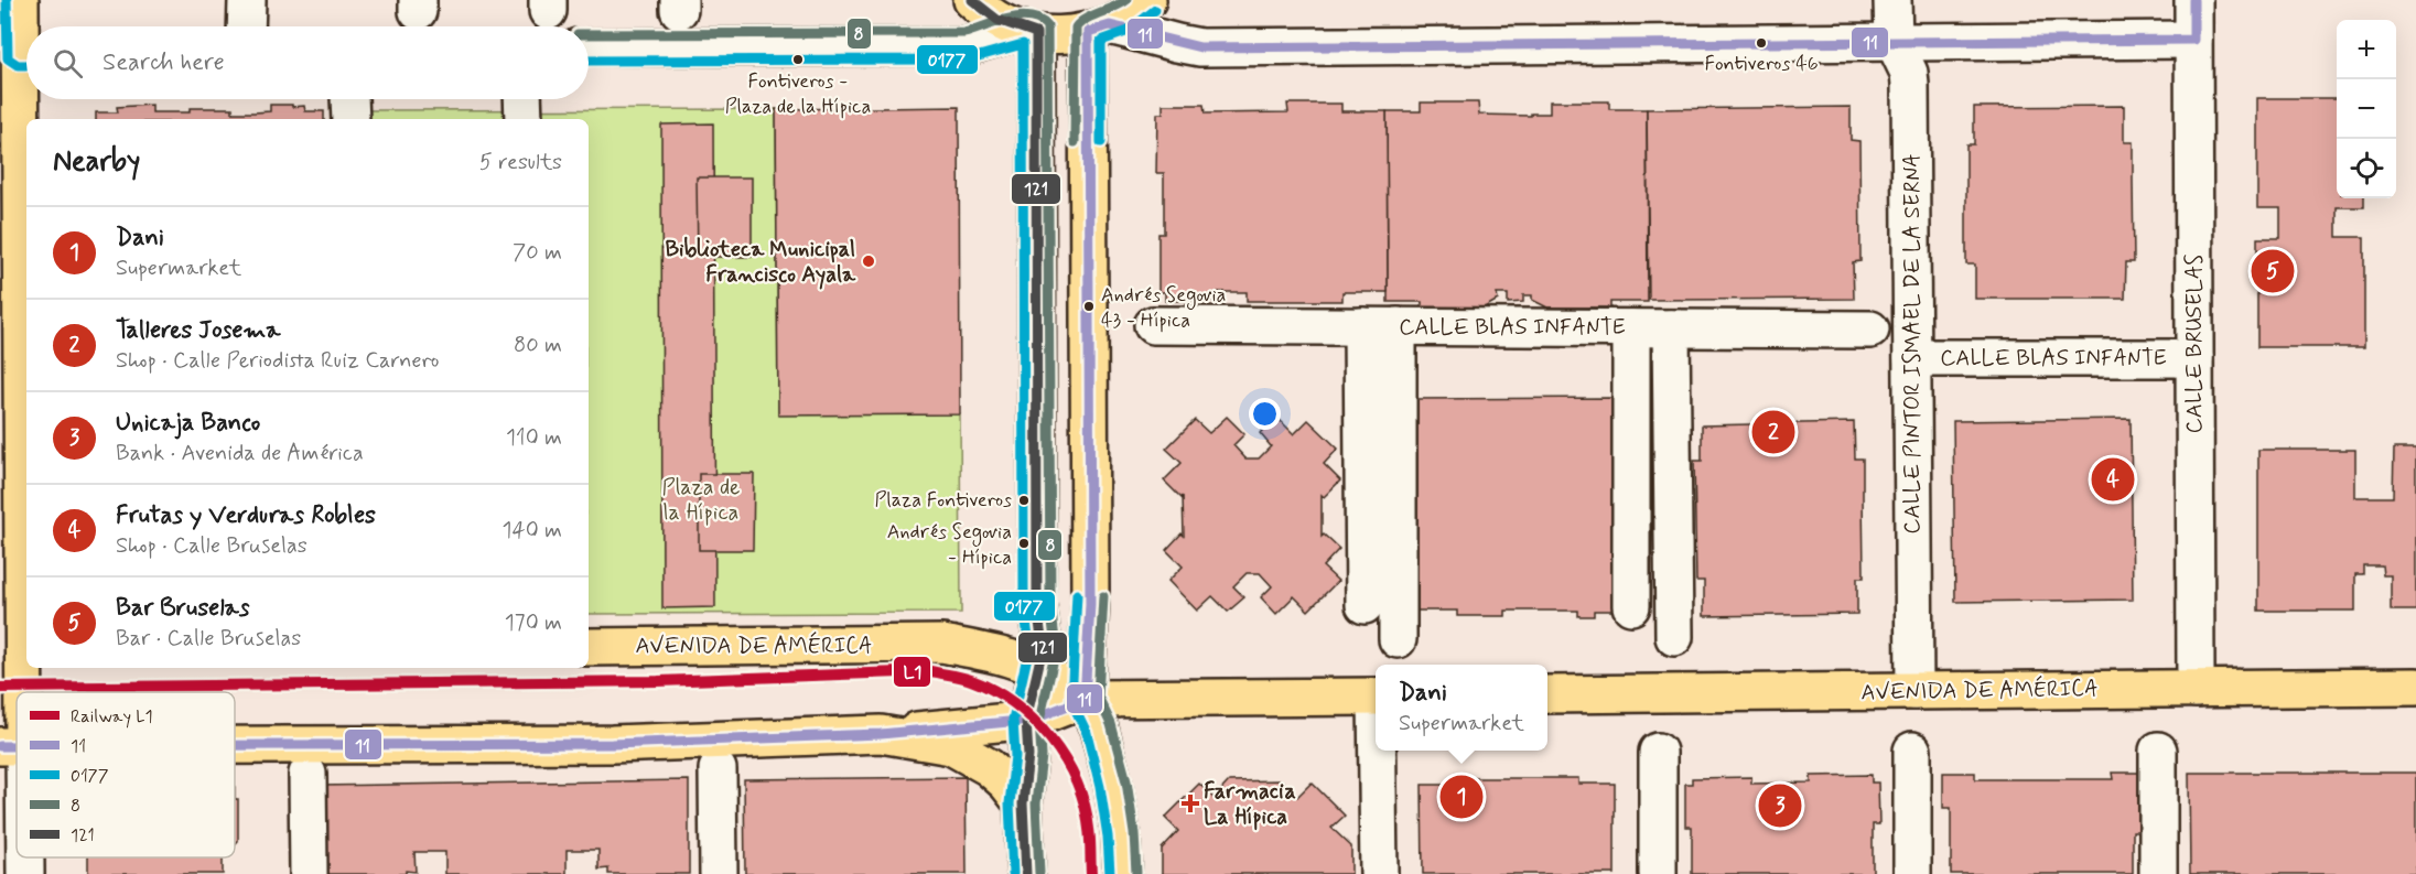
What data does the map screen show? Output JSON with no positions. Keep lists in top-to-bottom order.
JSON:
{
  "streets": {
    "main road": ["AVENIDA DE AMÉRICA"],
    "street": ["CALLE BLAS INFANTE", "CALLE PINTOR ISMAEL DE LA SERNA", "CALLE BRUSELAS"]
  },
  "crossings": [
    ["CALLE BLAS INFANTE", "CALLE PINTOR ISMAEL DE LA SERNA"],
    ["CALLE BLAS INFANTE", "CALLE BRUSELAS"],
    ["CALLE PINTOR ISMAEL DE LA SERNA", "AVENIDA DE AMÉRICA"],
    ["CALLE BRUSELAS", "AVENIDA DE AMÉRICA"]
  ],
  "parks": ["Plaza de la Hípica"],
  "places": {
    "other": [
      "Fontiveros 46",
      "Fontiveros - Plaza de la Hípica",
      "Biblioteca Municipal Francisco Ayala",
      "Andrés Segovia 43 - Hípica",
      "Plaza Fontiveros",
      "Andrés Segovia - Hípica"
    ],
    "health": ["Farmacia La Hípica"]
  },
  "lines": [
    "transit line 11",
    "transit line 0177",
    "transit line 8",
    "transit line 121",
    "rail line L1"
  ],
  "legend": [
    "Railway L1",
    "11",
    "0177",
    "8",
    "121"
  ],
  "page": {
    "map_buttons": ["+", "−"],
    "search": "Search here",
    "heading": ["Nearby", "5 results"],
    "list": [
      {
        "mark": "1",
        "name": "Dani",
        "note": "Supermarket",
        "value": "70 m"
      },
      {
        "mark": "2",
        "name": "Talleres Josema",
        "note": "Shop · Calle Periodista Ruiz Carnero",
        "value": "80 m"
      },
      {
        "mark": "3",
        "name": "Unicaja Banco",
        "note": "Bank · Avenida de América",
        "value": "110 m"
      },
      {
        "mark": "4",
        "name": "Frutas y Verduras Robles",
        "note": "Shop · Calle Bruselas",
        "value": "140 m"
      },
      {
        "mark": "5",
        "name": "Bar Bruselas",
        "note": "Bar · Calle Bruselas",
        "value": "170 m"
      }
    ],
    "pins": [
      "5",
      "2",
      "4",
      "1",
      "3"
    ],
    "popup": ["Dani", "Supermarket"]
  }
}
